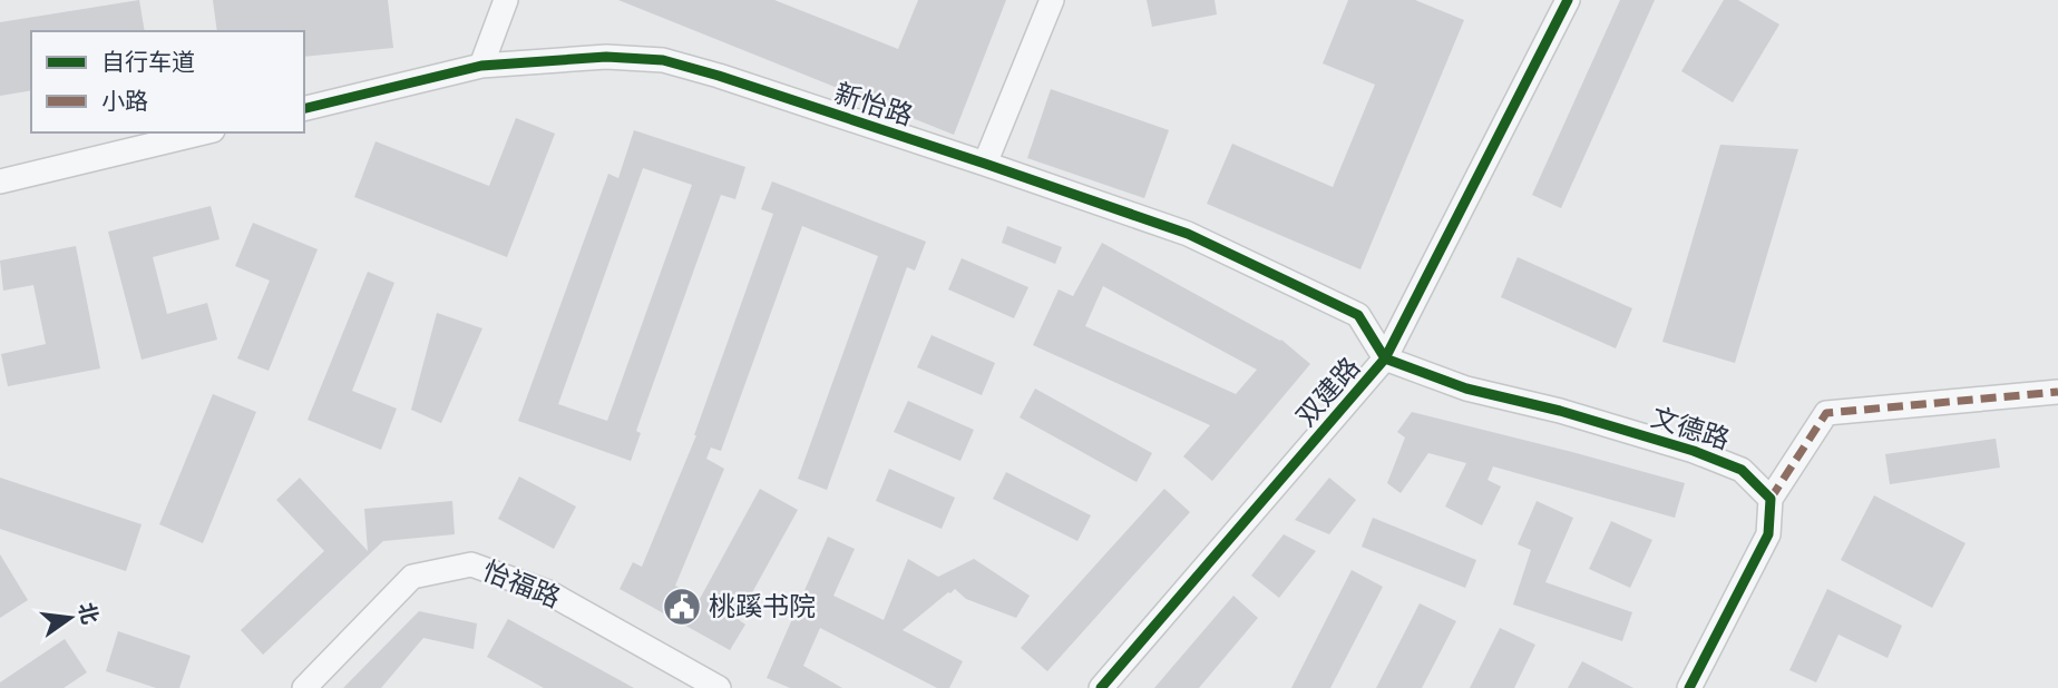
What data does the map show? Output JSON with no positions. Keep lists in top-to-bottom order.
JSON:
{
  "streets": {
    "street": [
      "新怡路",
      "双建路",
      "文德路",
      "怡福路"
    ]
  },
  "crossings": [
    ["新怡路", "双建路"],
    ["新怡路", "文德路"],
    ["双建路", "文德路"]
  ],
  "places": {
    "public building": ["桃蹊书院"]
  },
  "legend": ["自行车道", "小路"],
  "north": "right"
}
